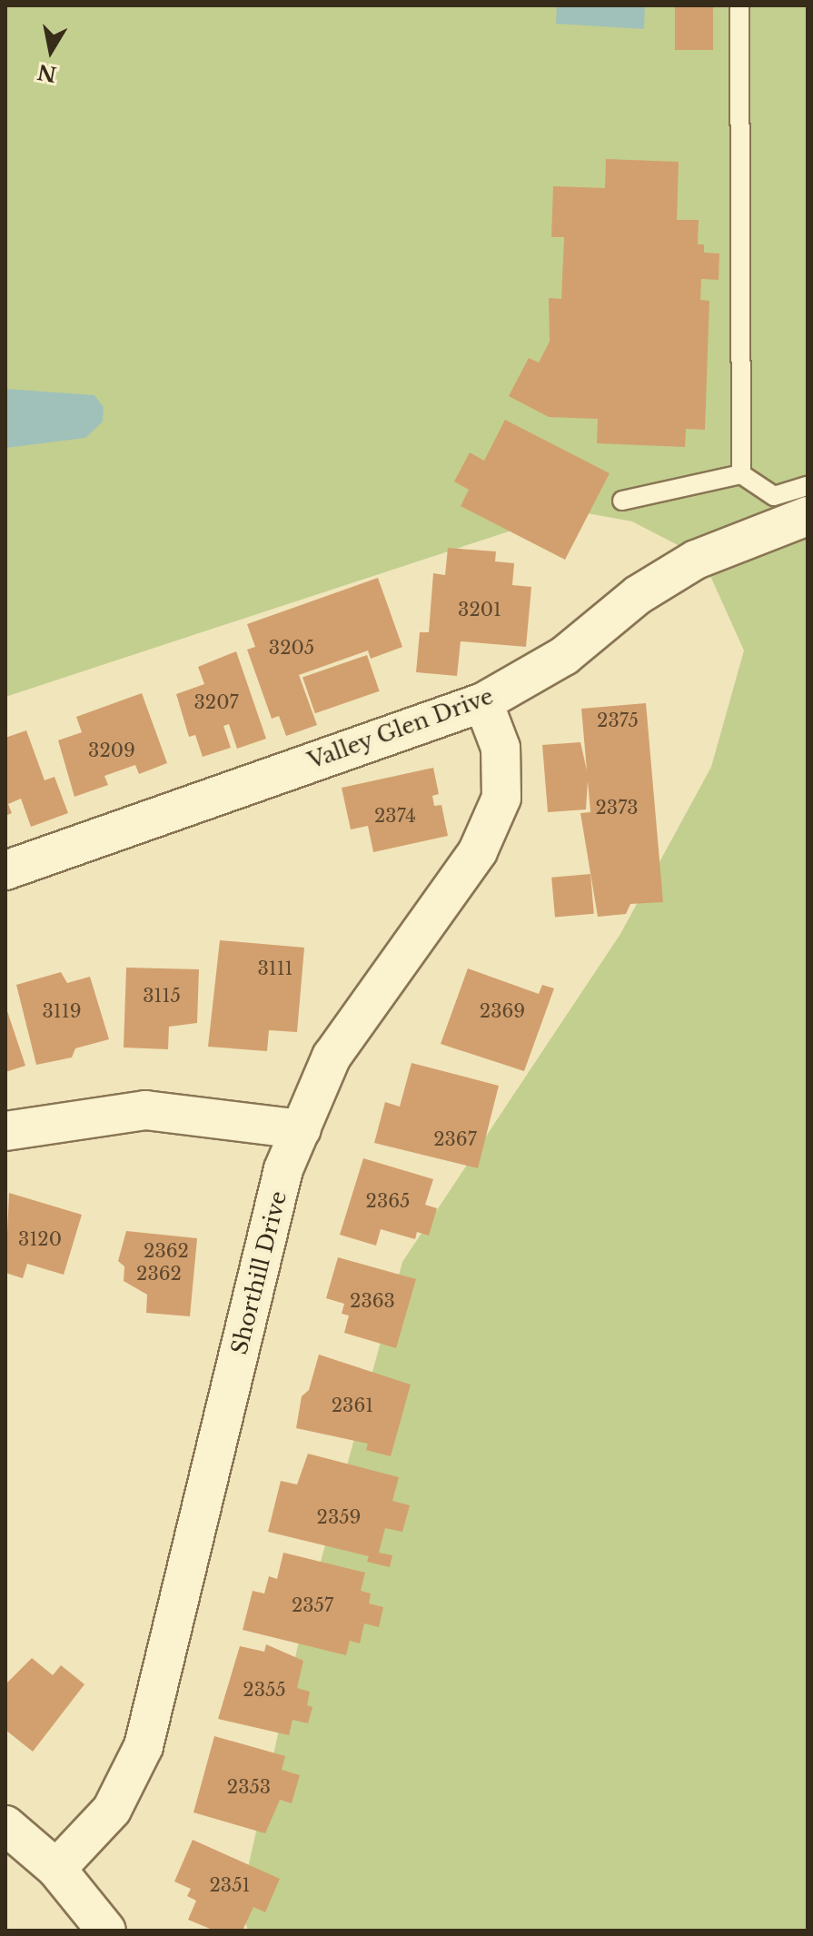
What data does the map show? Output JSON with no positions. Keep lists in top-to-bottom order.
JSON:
{
  "streets": {
    "street": ["Valley Glen Drive", "Shorthill Drive"]
  },
  "crossings": [
    ["Valley Glen Drive", "Shorthill Drive"]
  ],
  "house_numbers": [
    "3201",
    "3205",
    "3207",
    "2375",
    "3209",
    "2373",
    "2374",
    "3111",
    "3115",
    "3119",
    "2369",
    "2367",
    "2365",
    "3120",
    "2362",
    "2362",
    "2363",
    "2361",
    "2359",
    "2357",
    "2355",
    "2353",
    "2351"
  ],
  "north": "bottom"
}
